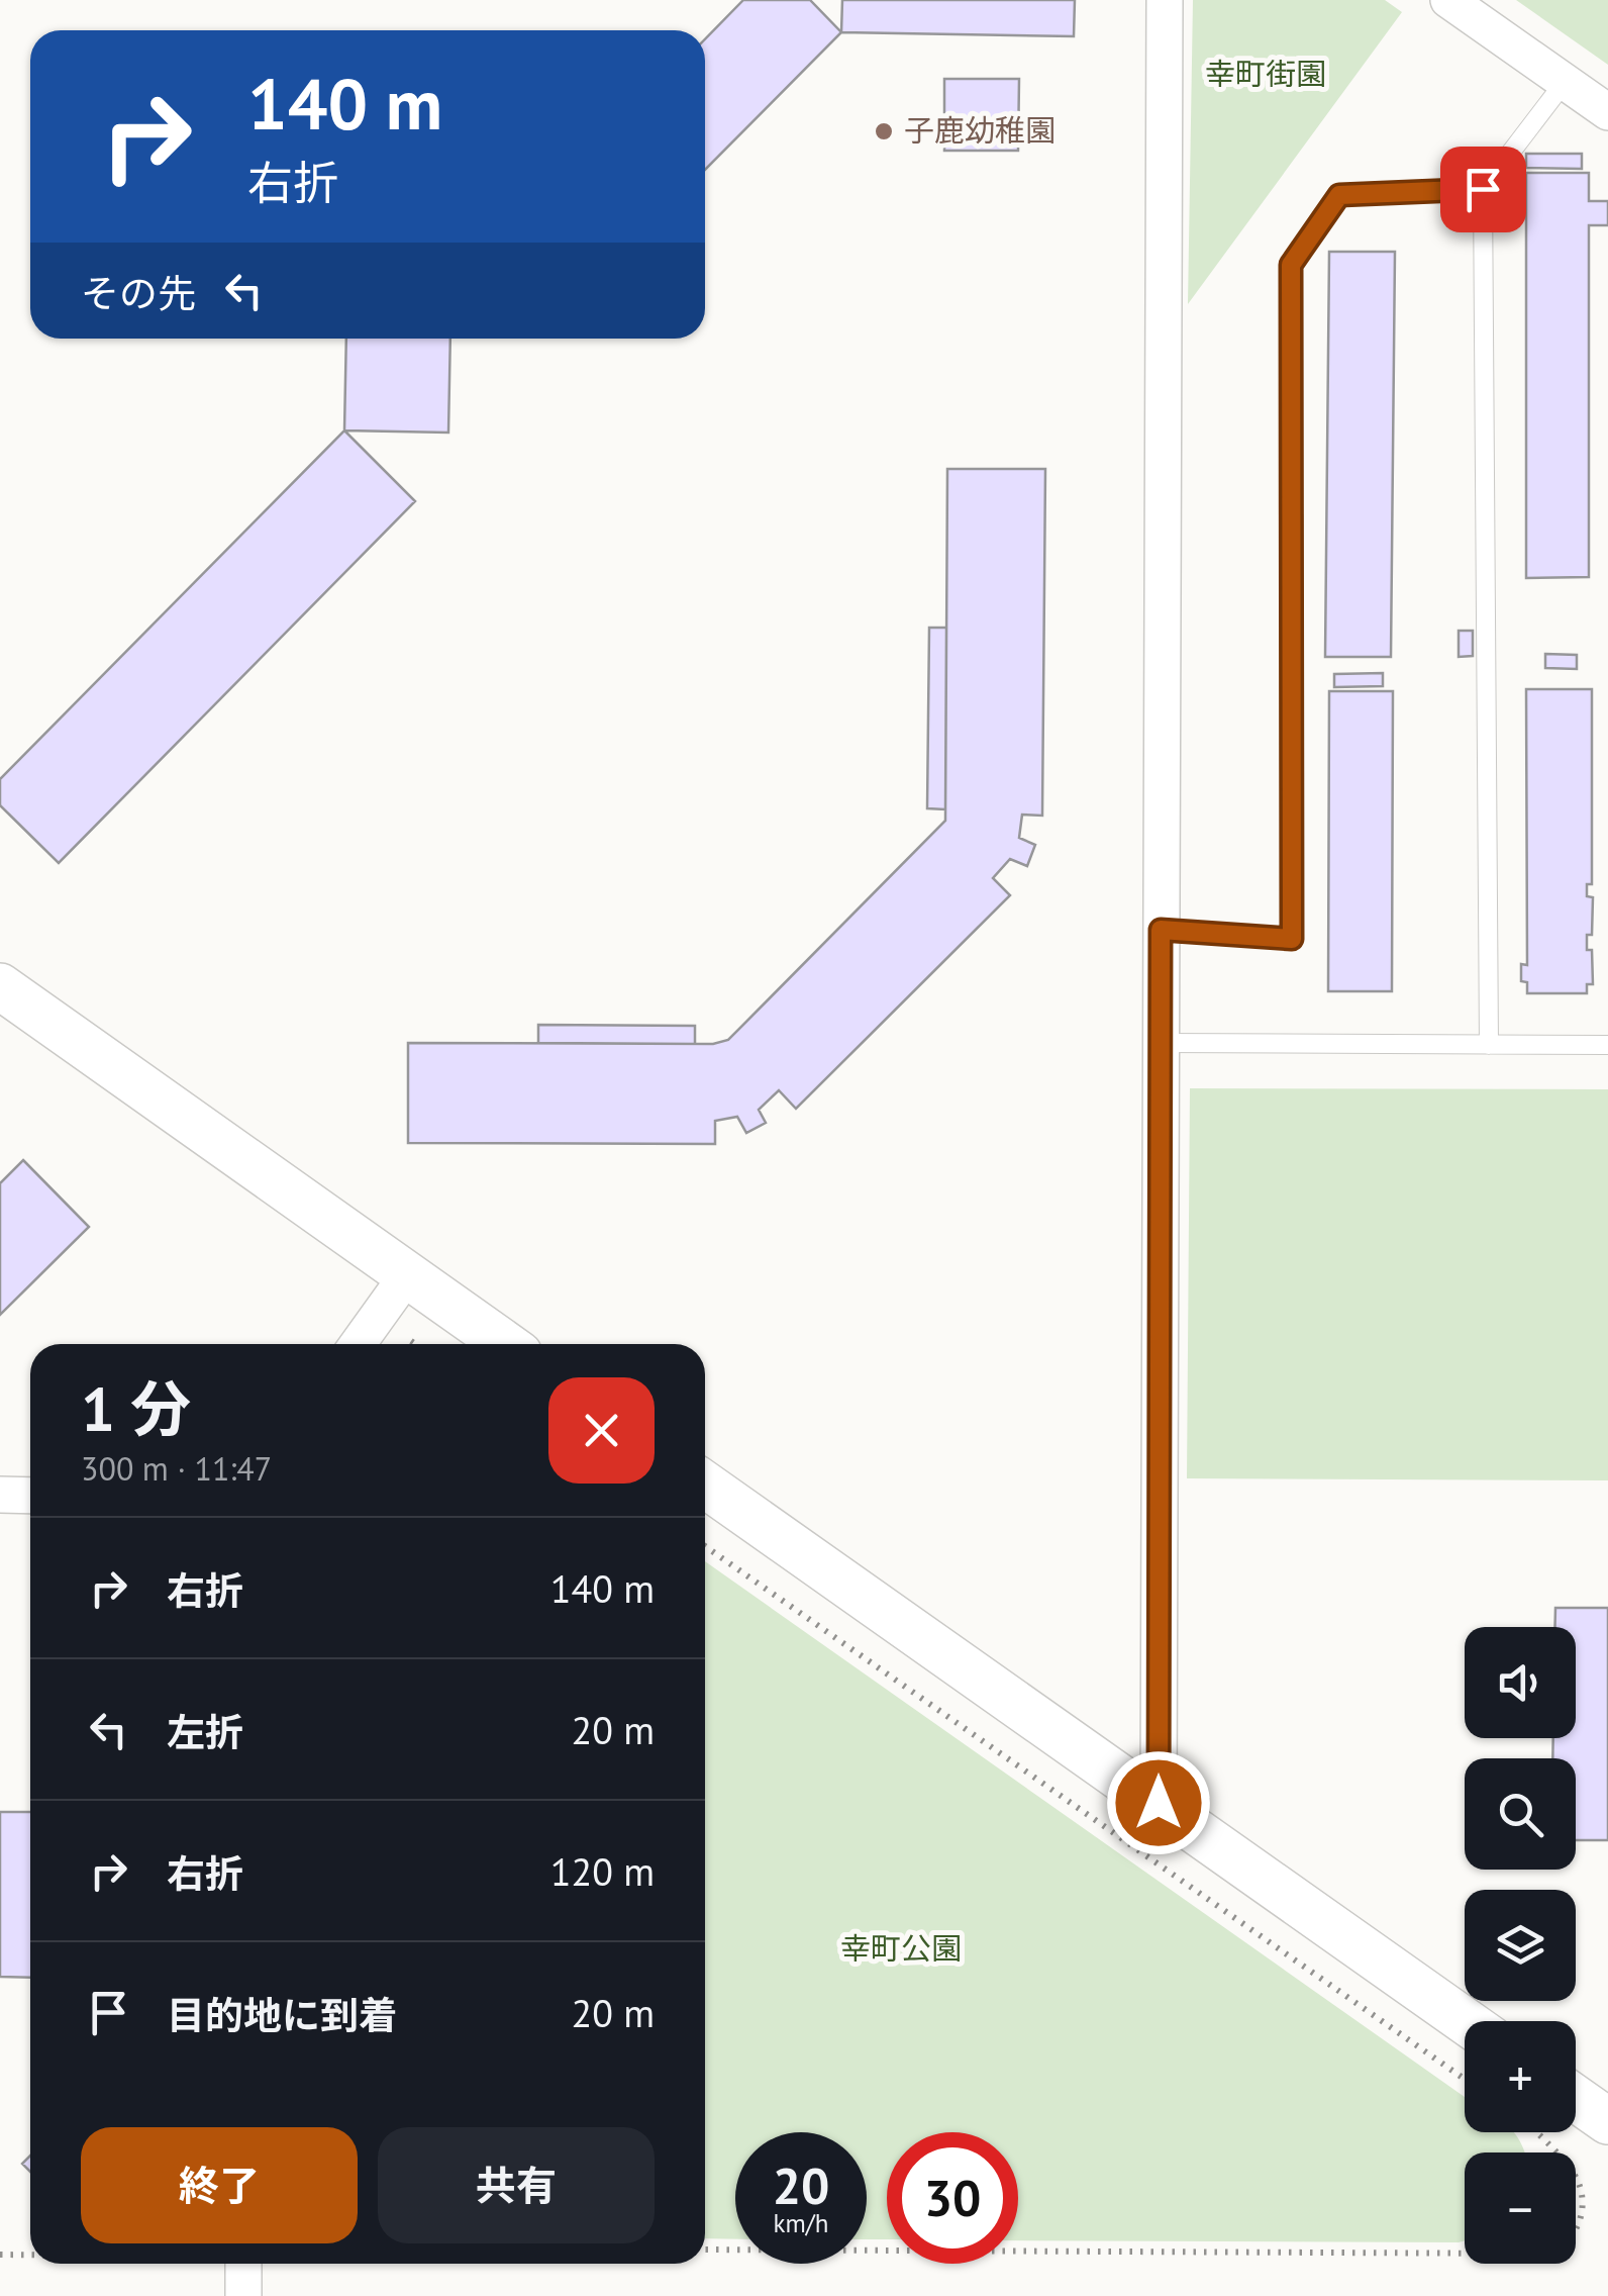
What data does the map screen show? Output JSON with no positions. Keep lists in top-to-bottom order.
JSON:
{
  "parks": ["幸町街園", "幸町公園"],
  "places": ["子鹿幼稚園"],
  "page": {
    "turn": ["140 m", "右折"],
    "then": "その先",
    "heading": ["1 分", "300 m · 11:47"],
    "list": [
      {
        "name": "右折",
        "value": "140 m"
      },
      {
        "name": "左折",
        "value": "20 m"
      },
      {
        "name": "右折",
        "value": "120 m"
      },
      {
        "name": "目的地に到着",
        "value": "20 m"
      }
    ],
    "map_buttons": ["+", "−"],
    "buttons": ["終了", "共有"],
    "speed": "20 km/h",
    "limit": "30"
  }
}
